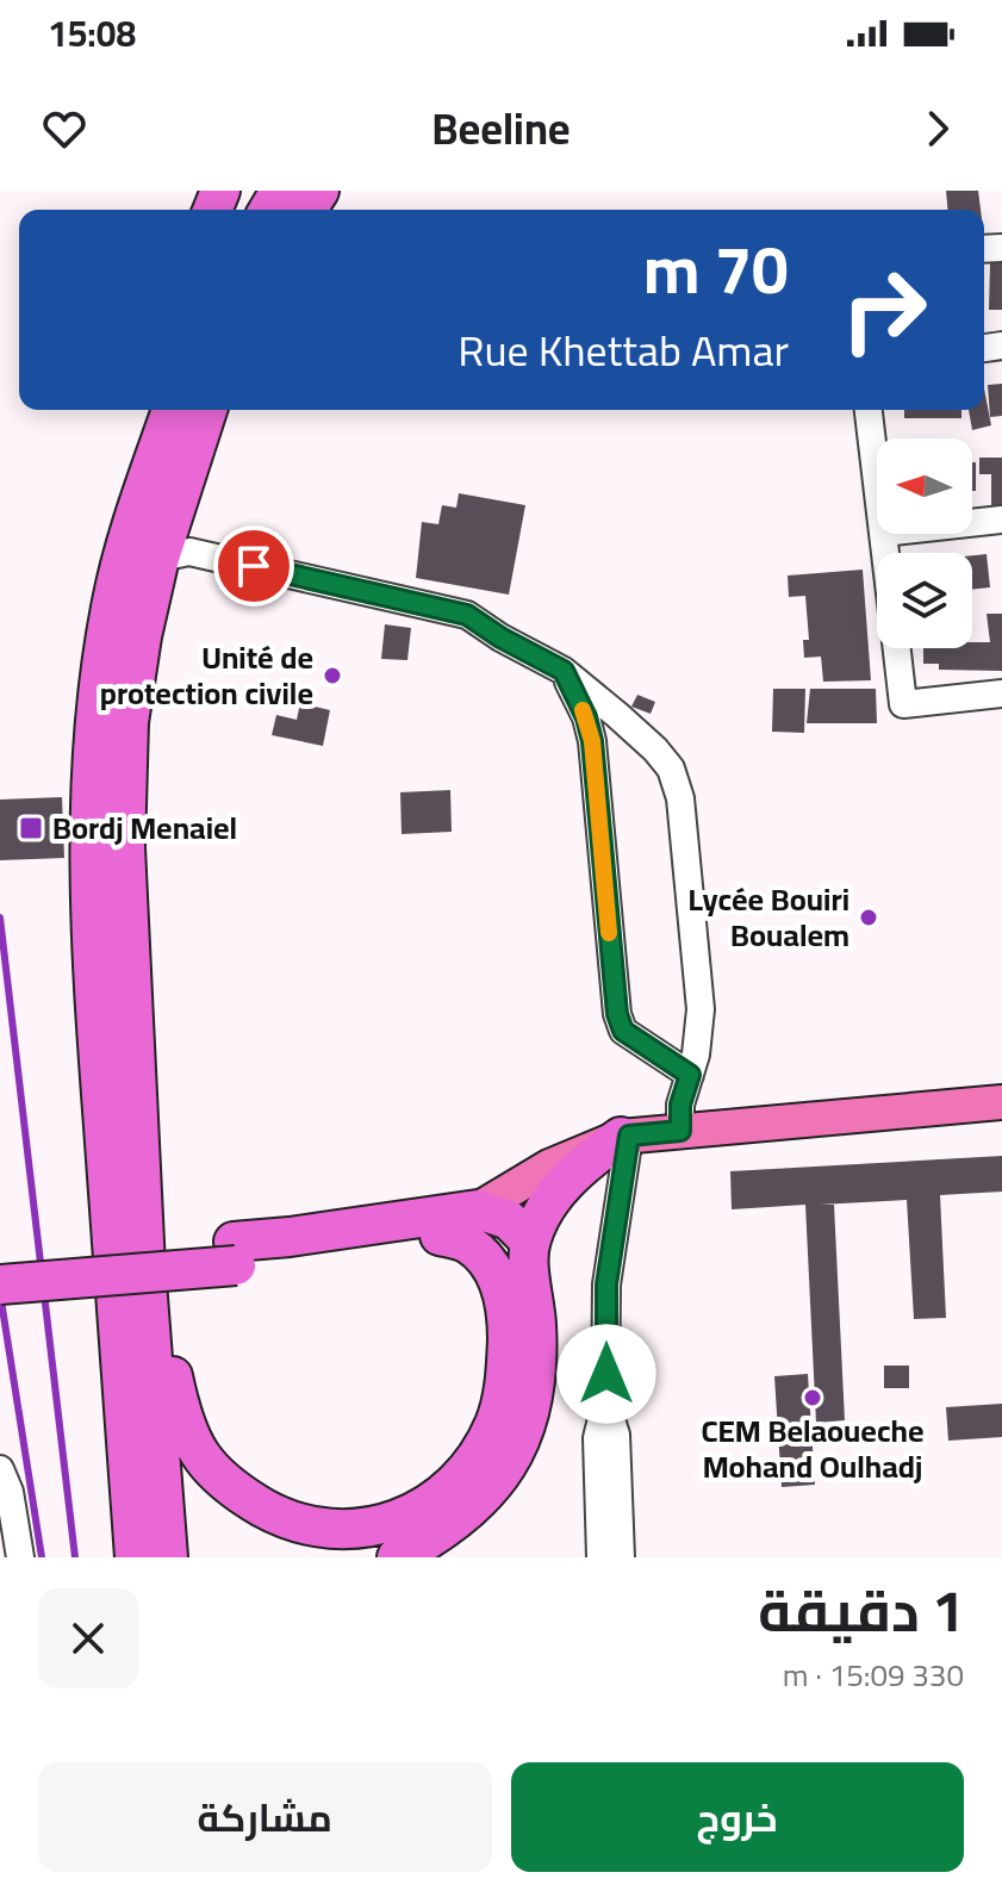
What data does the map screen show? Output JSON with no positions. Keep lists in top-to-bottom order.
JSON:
{
  "places": {
    "other": ["Unité de protection civile", "Lycée Bouiri Boualem", "CEM Belaoueche Mohand Oulhadj"],
    "transit": ["Bordj Menaiel"]
  },
  "north": "left",
  "page": {
    "status": "15:08",
    "header": "Beeline",
    "turn": ["70 m", "Rue Khettab Amar"],
    "heading": ["1 دقيقة", "330 m · 15:09"],
    "buttons": ["خروج", "مشاركة"]
  }
}
